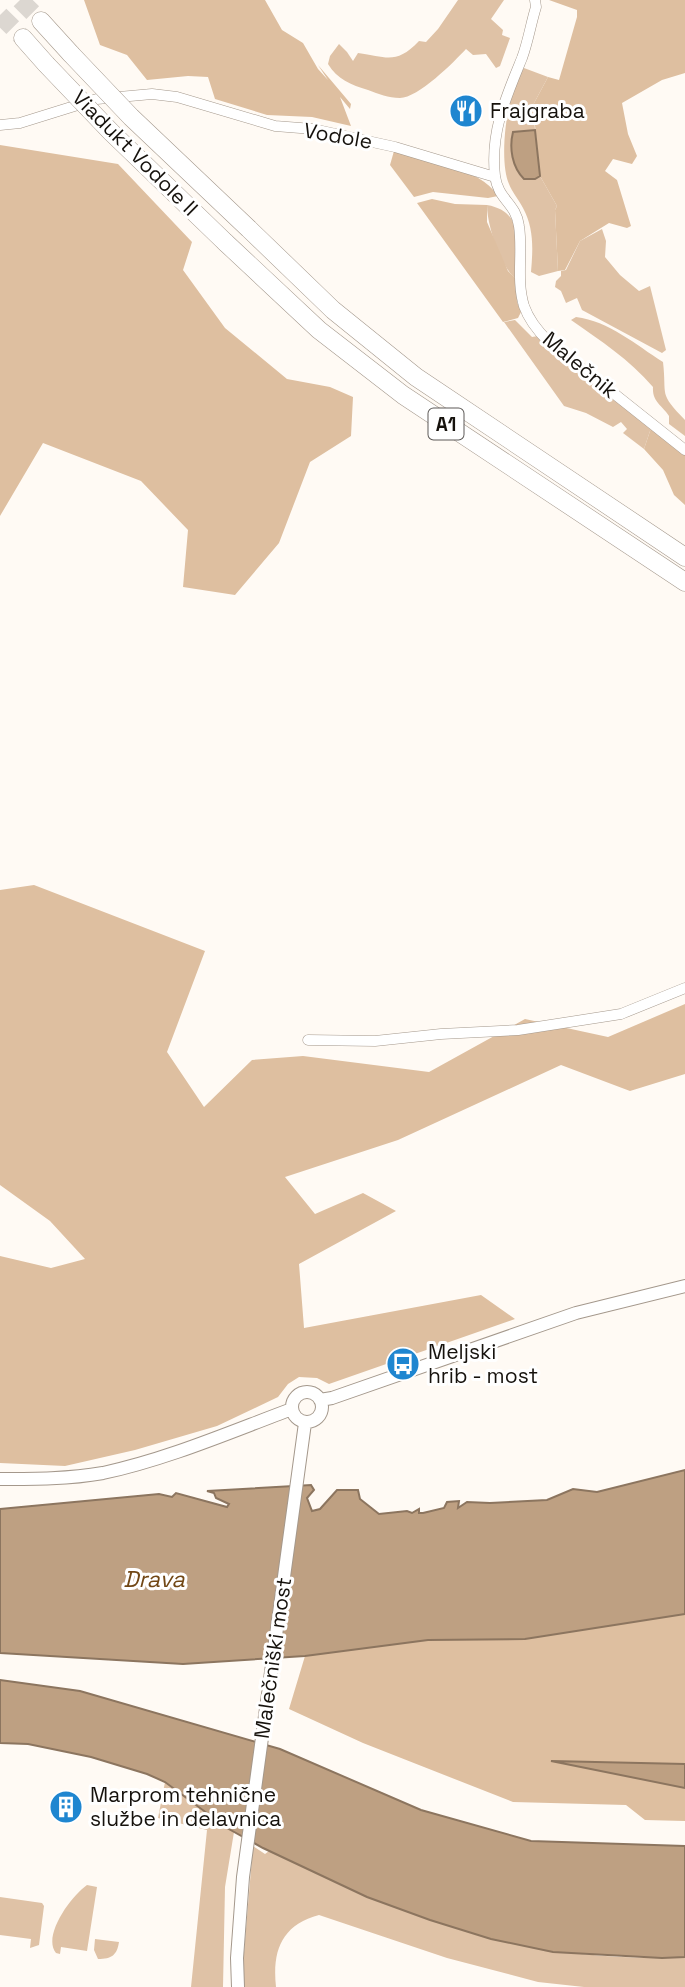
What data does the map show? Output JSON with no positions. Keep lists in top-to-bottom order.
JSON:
{
  "streets": {
    "highway": ["Viadukt Vodole II", "A1"],
    "street": ["Vodole", "Malečnik", "Malečniški most"]
  },
  "crossings": [
    ["Vodole", "Malečnik"]
  ],
  "water": ["Drava"],
  "places": {
    "restaurant": ["Frajgraba"],
    "bus stop": ["Meljski hrib - most"],
    "building": ["Marprom tehnične službe in delavnica"]
  }
}
